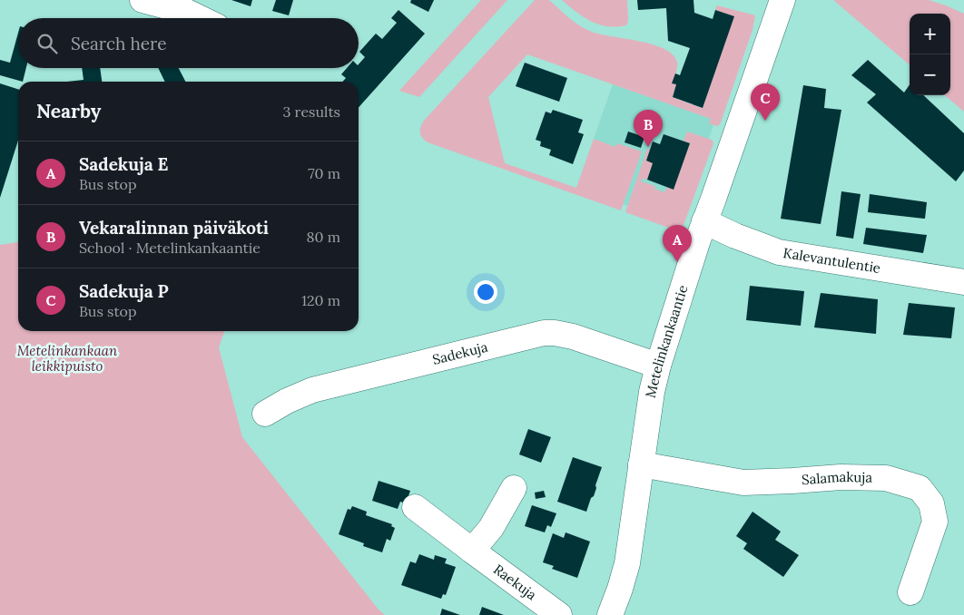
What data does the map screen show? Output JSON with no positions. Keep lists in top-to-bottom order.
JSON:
{
  "streets": {
    "street": [
      "Kalevantulentie",
      "Metelinkankaantie",
      "Sadekuja",
      "Salamakuja",
      "Raekuja"
    ]
  },
  "crossings": [
    ["Kalevantulentie", "Metelinkankaantie"],
    ["Metelinkankaantie", "Sadekuja"],
    ["Metelinkankaantie", "Salamakuja"]
  ],
  "parks": ["Metelinkankaan leikkipuisto"],
  "page": {
    "map_buttons": ["+", "−"],
    "search": "Search here",
    "heading": ["Nearby", "3 results"],
    "pins": ["C", "B", "A"],
    "list": [
      {
        "mark": "A",
        "name": "Sadekuja E",
        "note": "Bus stop",
        "value": "70 m"
      },
      {
        "mark": "B",
        "name": "Vekaralinnan päiväkoti",
        "note": "School · Metelinkankaantie",
        "value": "80 m"
      },
      {
        "mark": "C",
        "name": "Sadekuja P",
        "note": "Bus stop",
        "value": "120 m"
      }
    ]
  }
}
